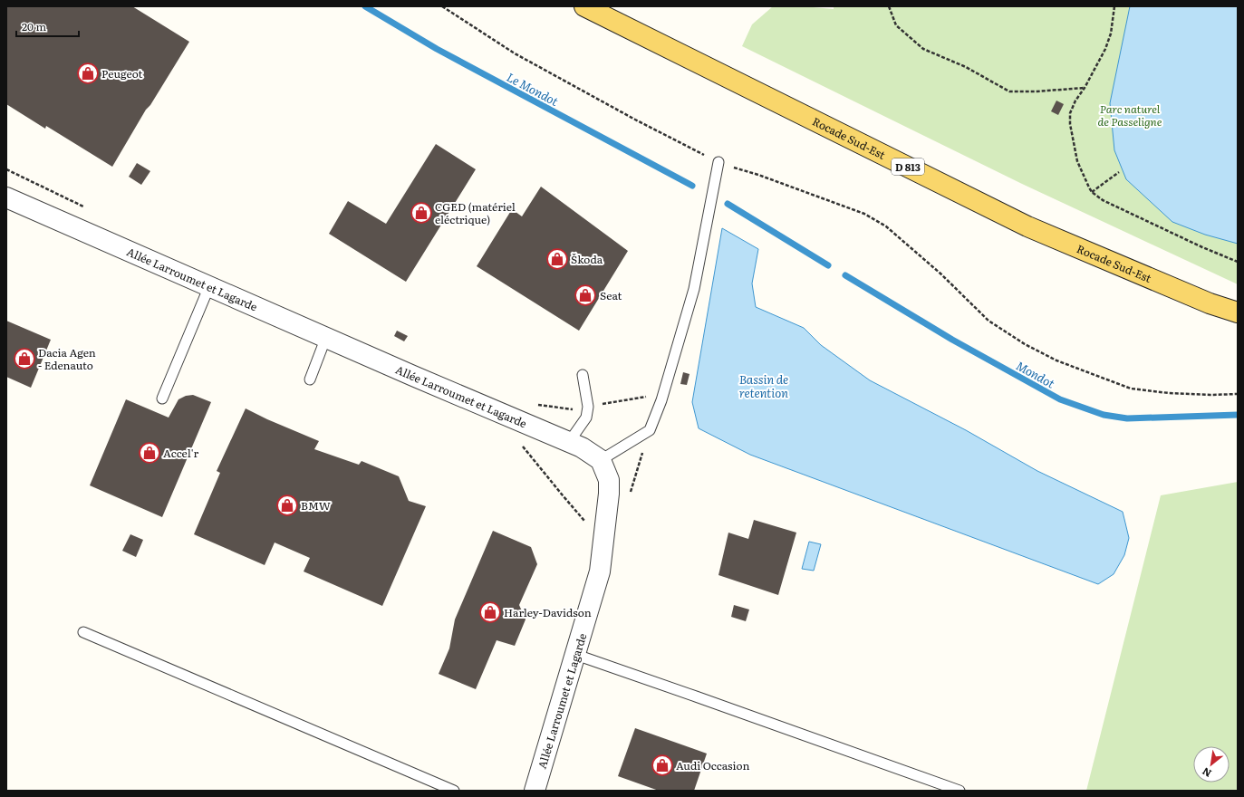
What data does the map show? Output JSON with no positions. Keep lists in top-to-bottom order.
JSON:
{
  "streets": {
    "main road": ["Rocade Sud-Est", "D 813"],
    "street": ["Allée Larroumet et Lagarde"]
  },
  "water": ["Le Mondot", "Mondot", "Bassin de retention"],
  "parks": ["Parc naturel de Passeligne"],
  "places": {
    "shop": [
      "Peugeot",
      "CGED (matériel eléctrique)",
      "Škoda",
      "Seat",
      "Dacia Agen - Edenauto",
      "Accel'r",
      "BMW",
      "Harley-Davidson",
      "Audi Occasion"
    ]
  },
  "scale_bar": "20 m",
  "north": "bottom left"
}
